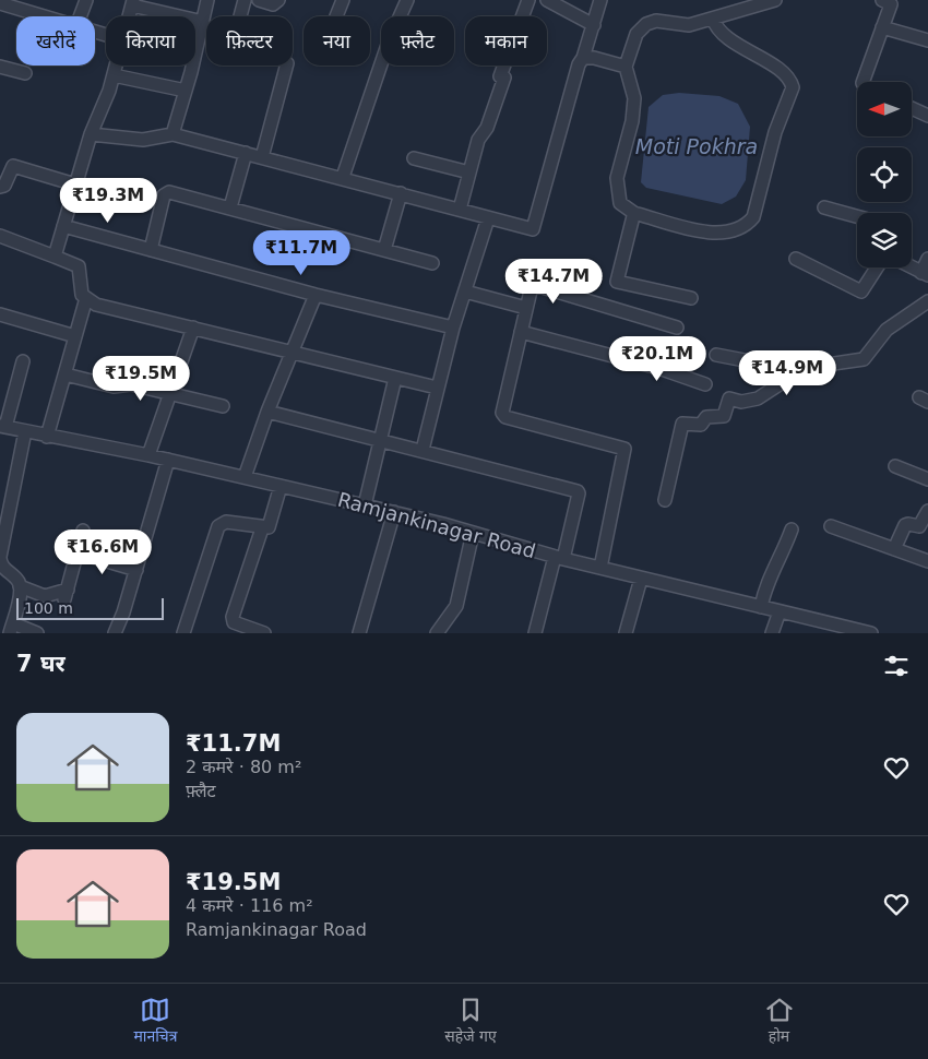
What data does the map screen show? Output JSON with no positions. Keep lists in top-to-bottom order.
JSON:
{
  "streets": {
    "street": ["Ramjankinagar Road"]
  },
  "water": ["Moti Pokhra"],
  "scale_bar": "100 m",
  "north": "left",
  "page": {
    "chip": [
      "खरीदें",
      "किराया",
      "फ़िल्टर",
      "नया",
      "फ़्लैट",
      "मकान"
    ],
    "price": [
      "₹19.3M",
      "₹11.7M",
      "₹14.7M",
      "₹20.1M",
      "₹14.9M",
      "₹19.5M",
      "₹16.6M"
    ],
    "scale": "100 m",
    "heading": "7 घर",
    "list": [
      {
        "name": "₹11.7M",
        "note": "2 कमरे · 80 m² · फ़्लैट"
      },
      {
        "name": "₹19.5M",
        "note": "4 कमरे · 116 m² · Ramjankinagar Road"
      }
    ],
    "tabs": ["मानचित्र", "सहेजे गए", "होम"]
  }
}
